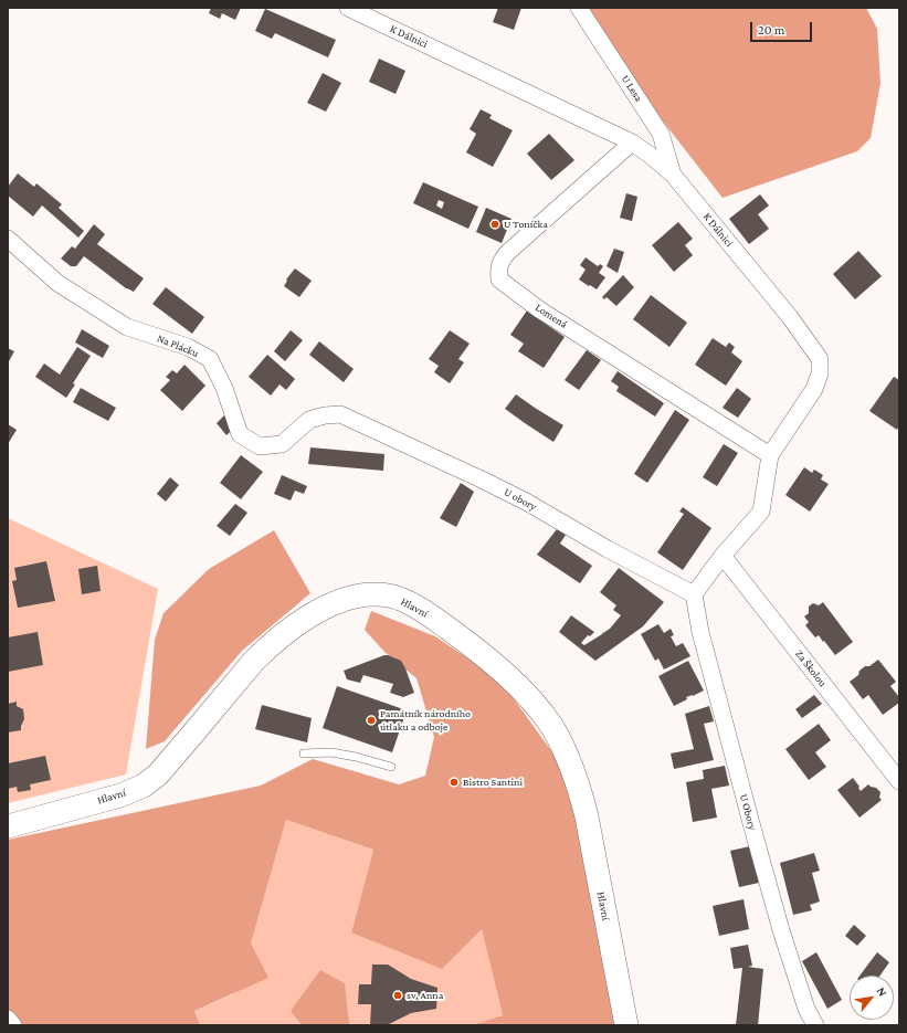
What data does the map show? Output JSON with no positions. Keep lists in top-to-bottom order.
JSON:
{
  "streets": {
    "street": [
      "K Dálnici",
      "U Lesa",
      "Lomená",
      "Na Plácku",
      "U obory",
      "Hlavní",
      "Za Školou",
      "U Obory"
    ]
  },
  "crossings": [
    ["K Dálnici", "U Lesa"],
    ["K Dálnici", "Lomená"],
    ["K Dálnici", "U obory"],
    ["K Dálnici", "Za Školou"],
    ["K Dálnici", "U Obory"],
    ["Na Plácku", "U obory"],
    ["U obory", "U Obory"]
  ],
  "places": [
    "U Toníčka",
    "Památník národního útlaku a odboje",
    "Bistro Santini",
    "sv. Anna"
  ],
  "scale_bar": "20 m",
  "north": "top right"
}
